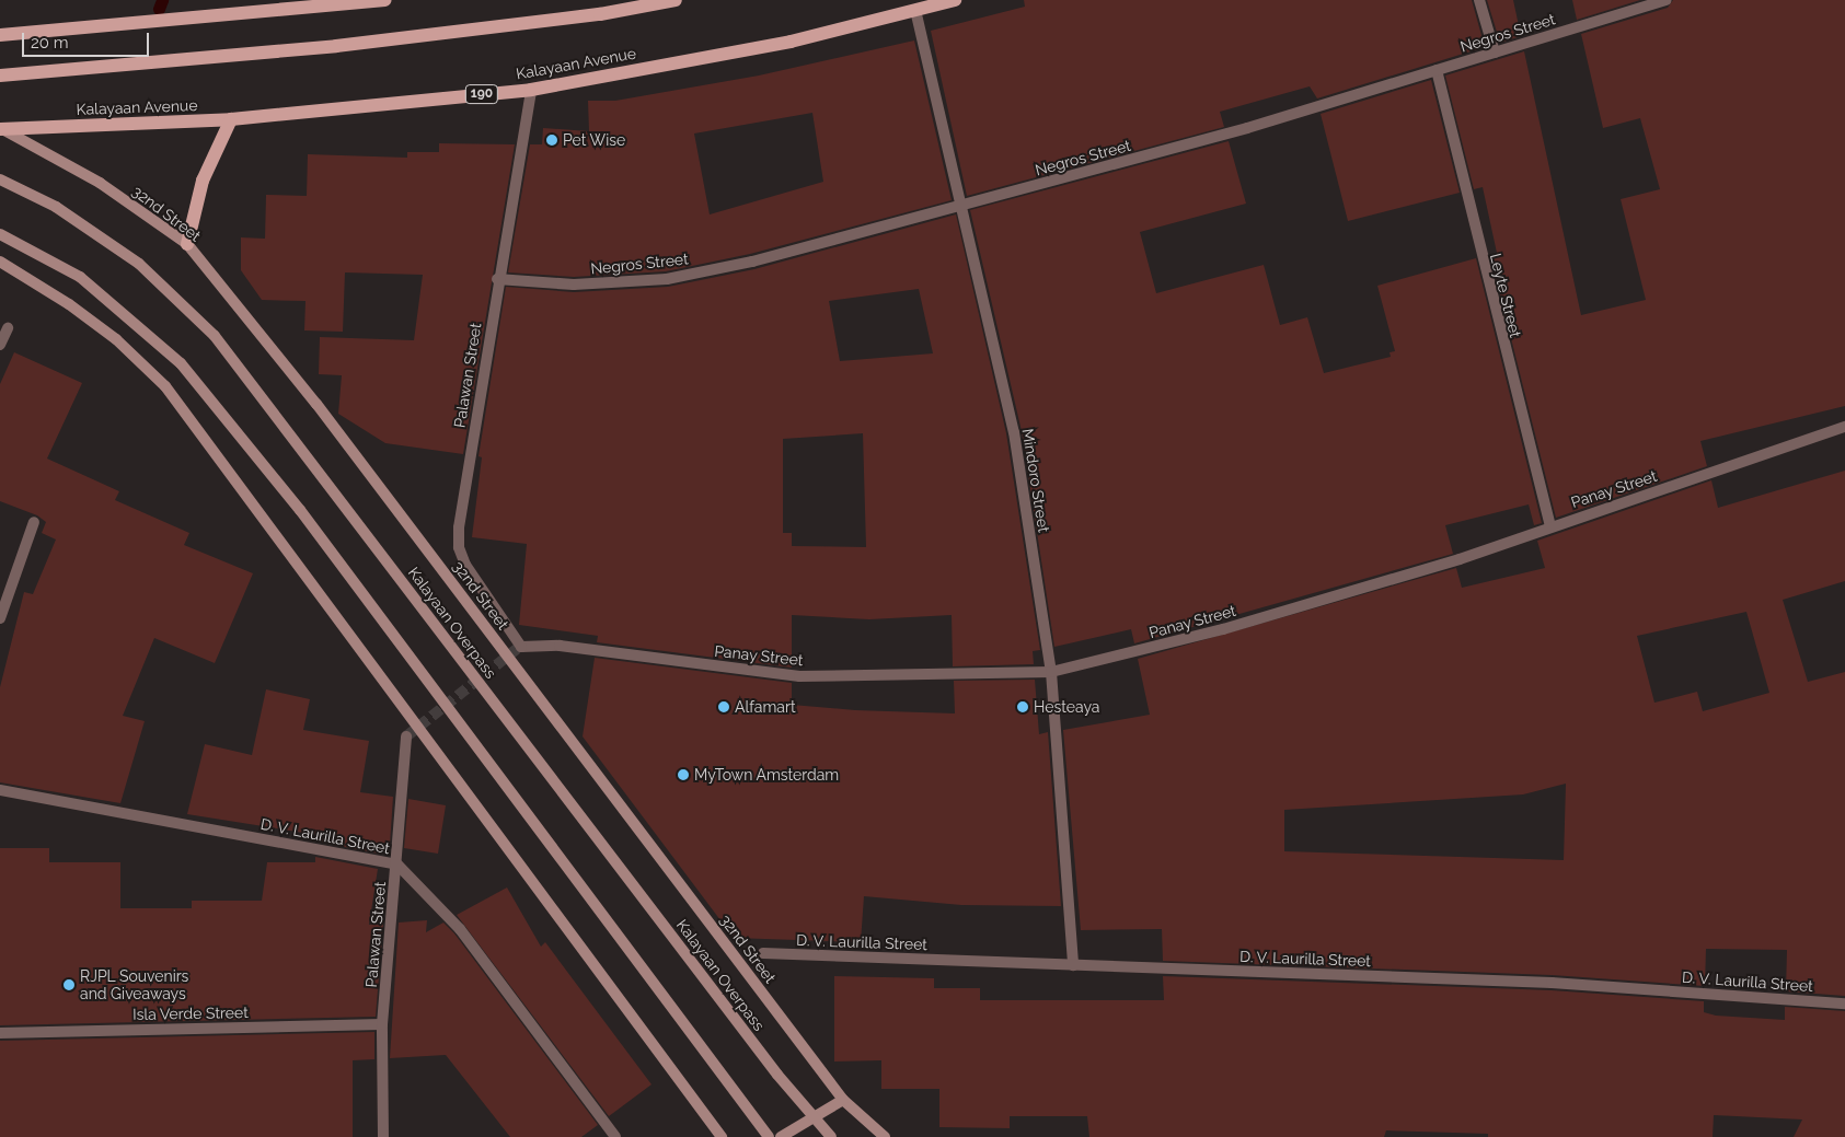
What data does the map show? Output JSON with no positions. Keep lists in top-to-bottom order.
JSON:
{
  "streets": {
    "main road": [
      "Kalayaan Avenue",
      "190",
      "32nd Street",
      "Kalayaan Overpass"
    ],
    "street": [
      "Negros Street",
      "Leyte Street",
      "Palawan Street",
      "Mindoro Street",
      "Panay Street",
      "D. V. Laurilla Street",
      "Isla Verde Street"
    ]
  },
  "crossings": [
    ["Negros Street", "Leyte Street"],
    ["Negros Street", "Palawan Street"],
    ["Negros Street", "Mindoro Street"],
    ["Kalayaan Avenue", "32nd Street"],
    ["Kalayaan Avenue", "Palawan Street"],
    ["Kalayaan Avenue", "Mindoro Street"],
    ["Leyte Street", "Panay Street"],
    ["Palawan Street", "Panay Street"],
    ["Palawan Street", "D. V. Laurilla Street"],
    ["Palawan Street", "Isla Verde Street"],
    ["Mindoro Street", "Panay Street"],
    ["Mindoro Street", "D. V. Laurilla Street"]
  ],
  "places": [
    "Pet Wise",
    "Alfamart",
    "Hesteaya",
    "MyTown Amsterdam",
    "RJPL Souvenirs and Giveaways"
  ],
  "scale_bar": "20 m"
}
